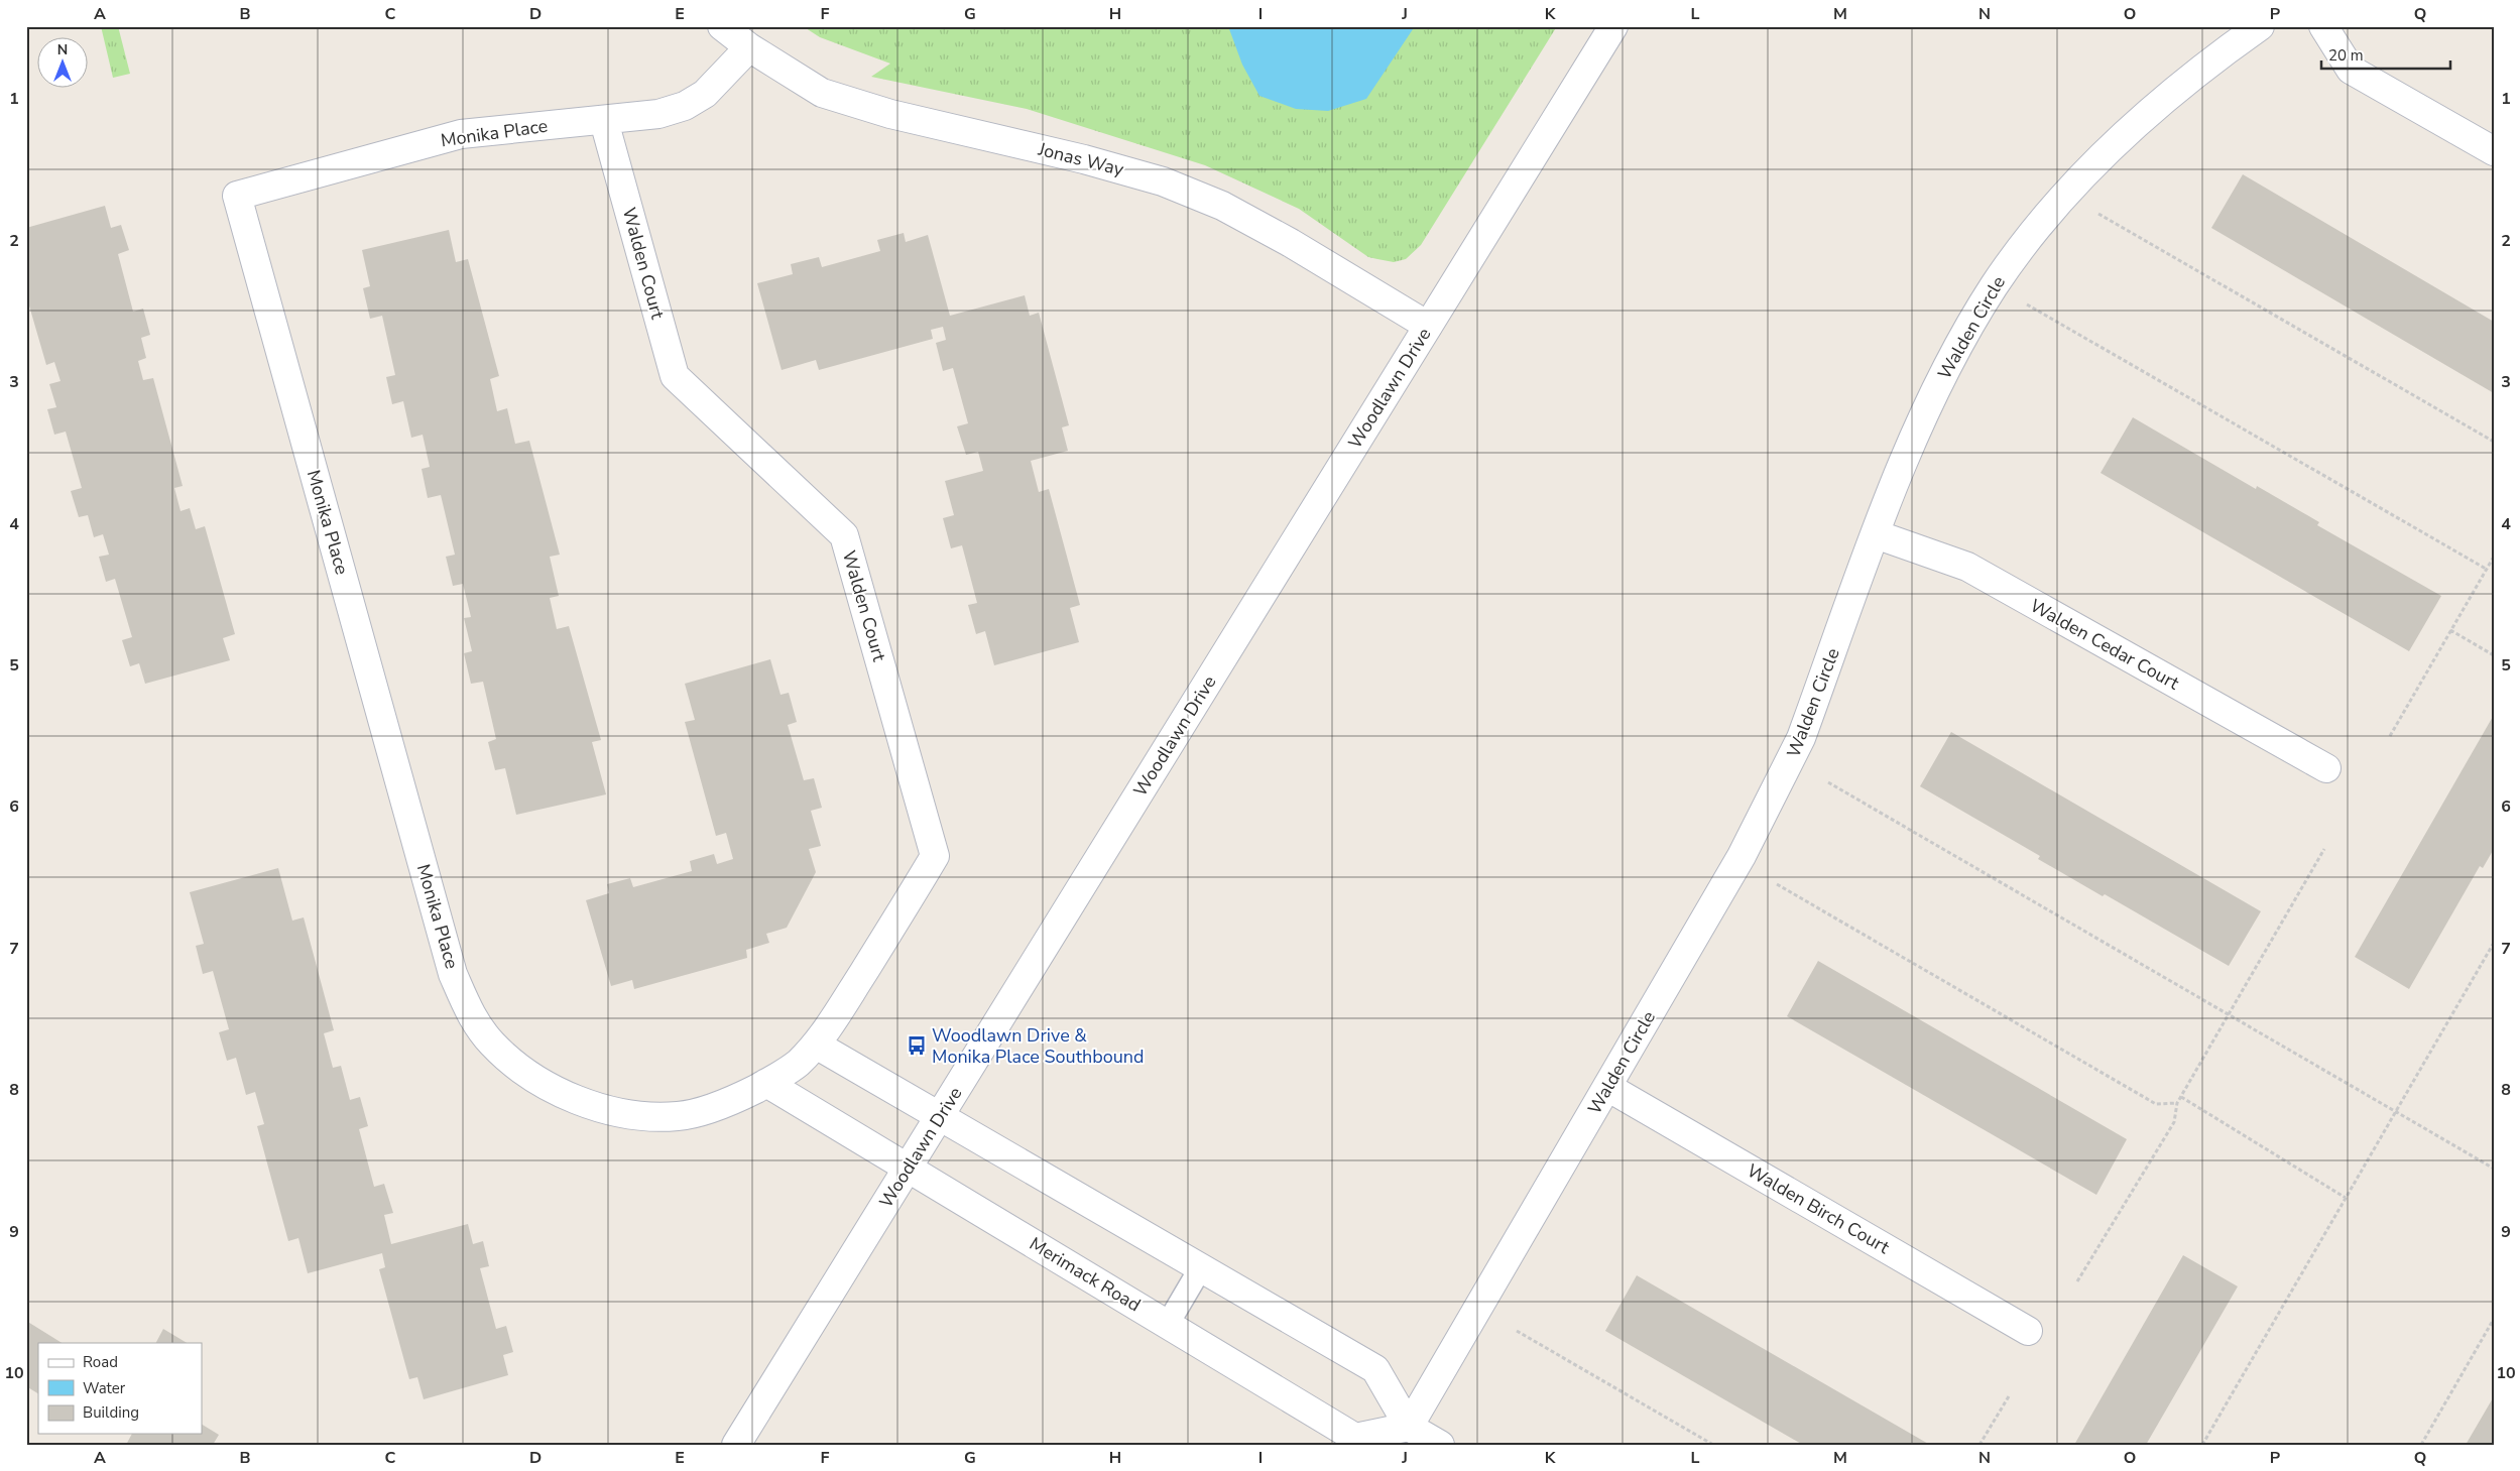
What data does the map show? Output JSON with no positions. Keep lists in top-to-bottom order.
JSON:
{
  "streets": {
    "street": [
      "Monika Place",
      "Jonas Way",
      "Walden Court",
      "Walden Circle",
      "Woodlawn Drive",
      "Walden Cedar Court",
      "Walden Birch Court",
      "Merimack Road"
    ]
  },
  "crossings": [
    ["Monika Place", "Jonas Way"],
    ["Monika Place", "Walden Court"],
    ["Monika Place", "Merimack Road"],
    ["Jonas Way", "Woodlawn Drive"],
    ["Walden Circle", "Walden Cedar Court"],
    ["Walden Circle", "Walden Birch Court"],
    ["Walden Circle", "Merimack Road"],
    ["Woodlawn Drive", "Merimack Road"]
  ],
  "places": {
    "bus stop": ["Woodlawn Drive & Monika Place Southbound"]
  },
  "legend": ["Road", "Water", "Building"],
  "scale_bar": "20 m",
  "north": "top",
  "grid": {
    "columns": [
      "A",
      "B",
      "C",
      "D",
      "E",
      "F",
      "G",
      "H",
      "I",
      "J",
      "K",
      "L",
      "M",
      "N",
      "O",
      "P",
      "Q"
    ],
    "rows": [
      "1",
      "2",
      "3",
      "4",
      "5",
      "6",
      "7",
      "8",
      "9",
      "10"
    ]
  }
}
